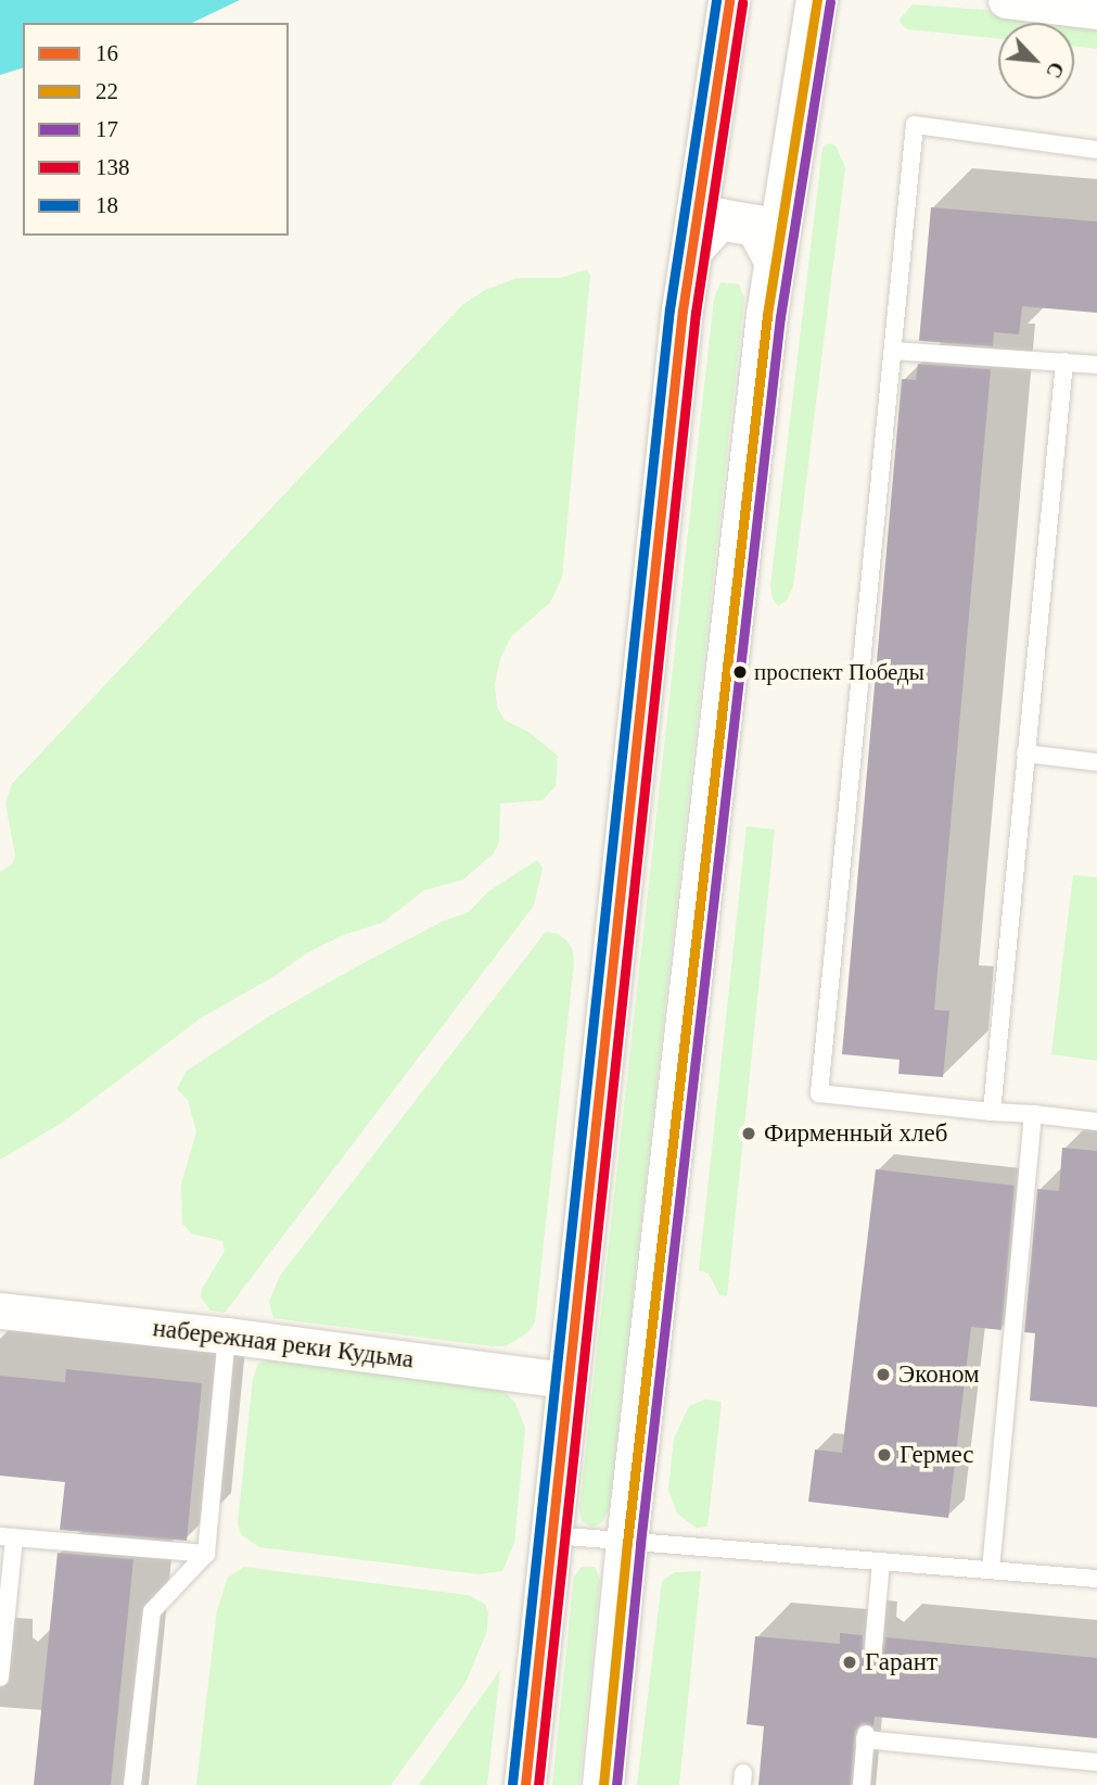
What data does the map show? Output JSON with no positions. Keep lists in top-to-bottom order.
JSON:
{
  "streets": {
    "street": ["набережная реки Кудьма"]
  },
  "places": [
    "проспект Победы",
    "Фирменный хлеб",
    "Эконом",
    "Гермес",
    "Гарант"
  ],
  "lines": [
    "transit line 16",
    "transit line 22",
    "transit line 18",
    "transit line 17",
    "transit line 138"
  ],
  "legend": [
    "16",
    "22",
    "17",
    "138",
    "18"
  ],
  "north": "bottom right"
}
